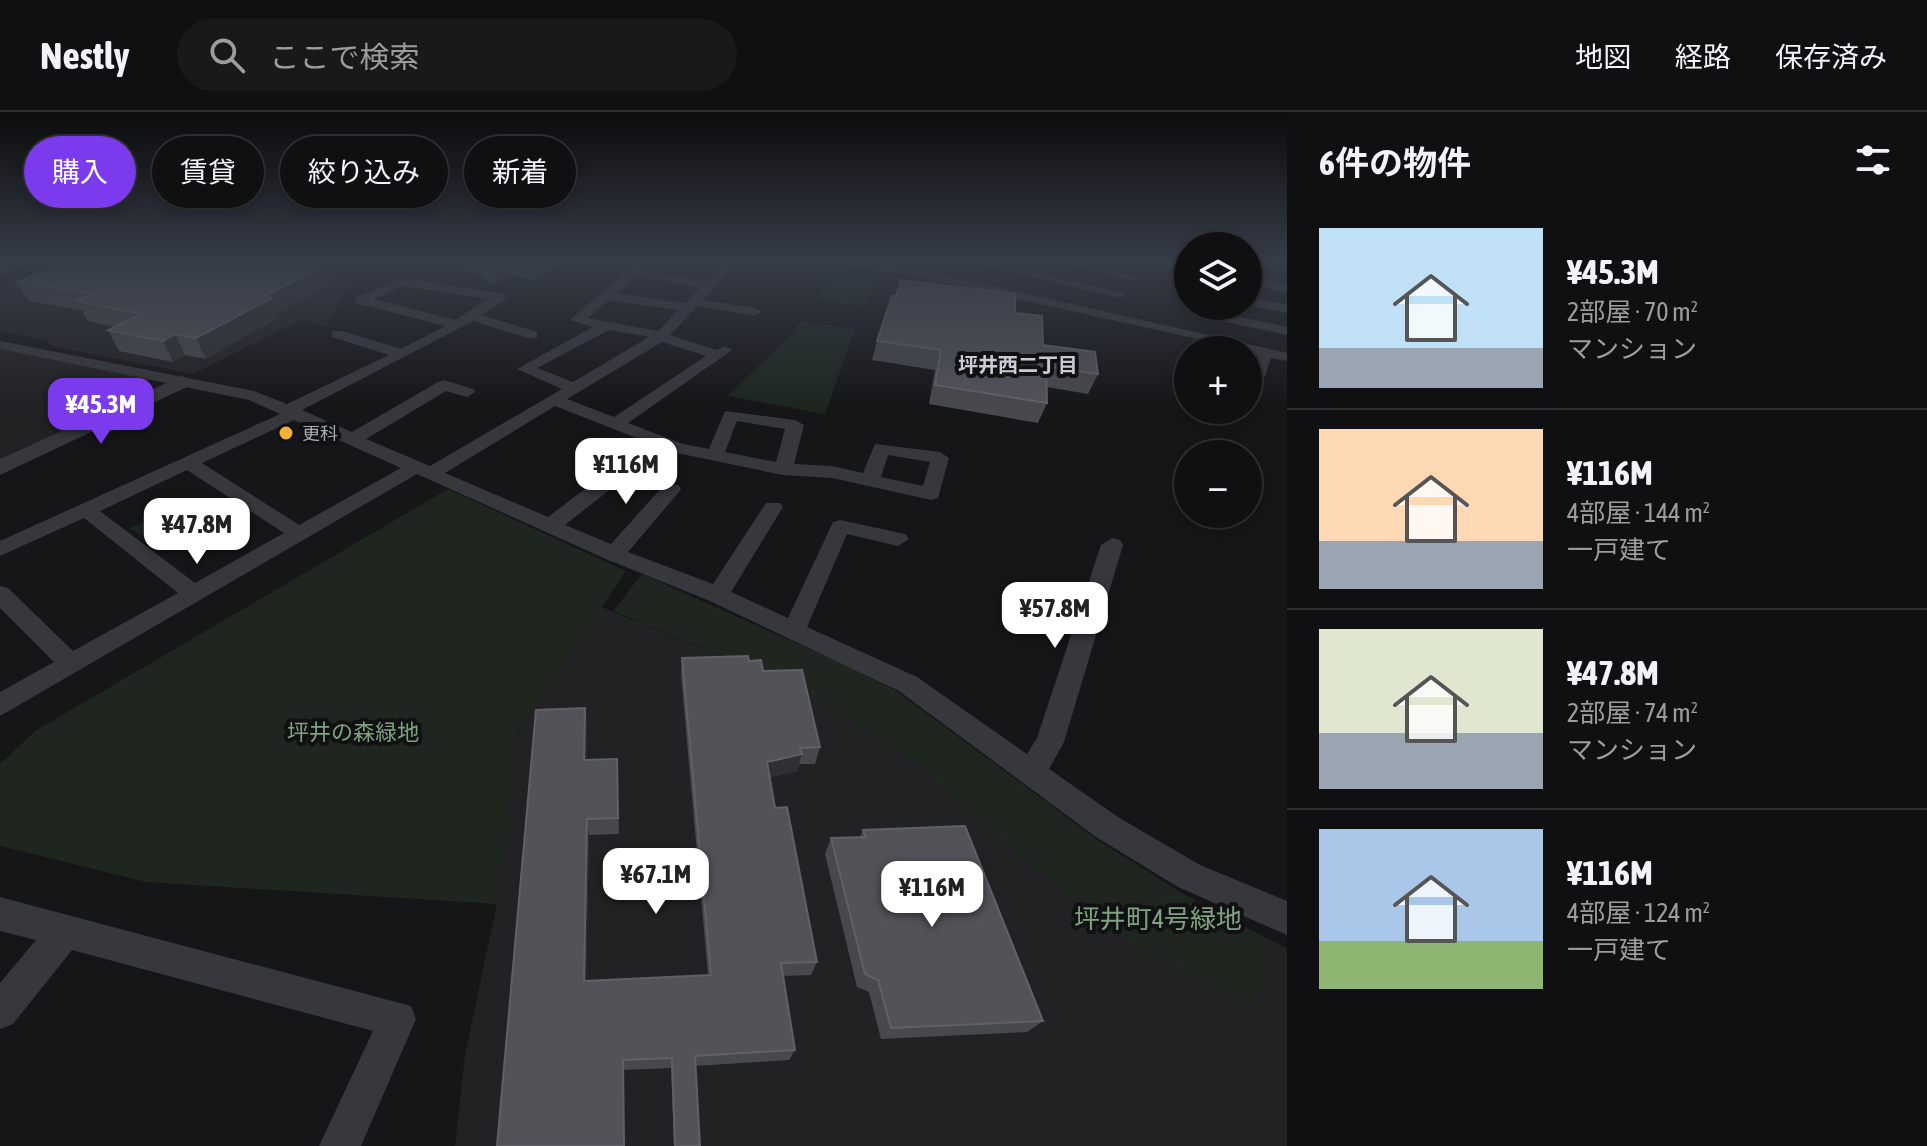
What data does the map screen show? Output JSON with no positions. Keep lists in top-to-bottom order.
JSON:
{
  "districts": ["坪井西二丁目"],
  "parks": ["坪井の森緑地", "坪井町4号緑地"],
  "places": ["更科"],
  "page": {
    "header": "Nestly",
    "search": "ここで検索",
    "nav": ["地図", "経路", "保存済み"],
    "heading": "6件の物件",
    "chip": [
      "購入",
      "賃貸",
      "絞り込み",
      "新着"
    ],
    "list": [
      {
        "name": "¥45.3M",
        "note": "2部屋 · 70 m² · マンション"
      },
      {
        "name": "¥116M",
        "note": "4部屋 · 144 m² · 一戸建て"
      },
      {
        "name": "¥47.8M",
        "note": "2部屋 · 74 m² · マンション"
      },
      {
        "name": "¥116M",
        "note": "4部屋 · 124 m² · 一戸建て"
      }
    ],
    "map_buttons": ["+", "−"],
    "price": [
      "¥45.3M",
      "¥116M",
      "¥47.8M",
      "¥57.8M",
      "¥67.1M",
      "¥116M"
    ]
  }
}
